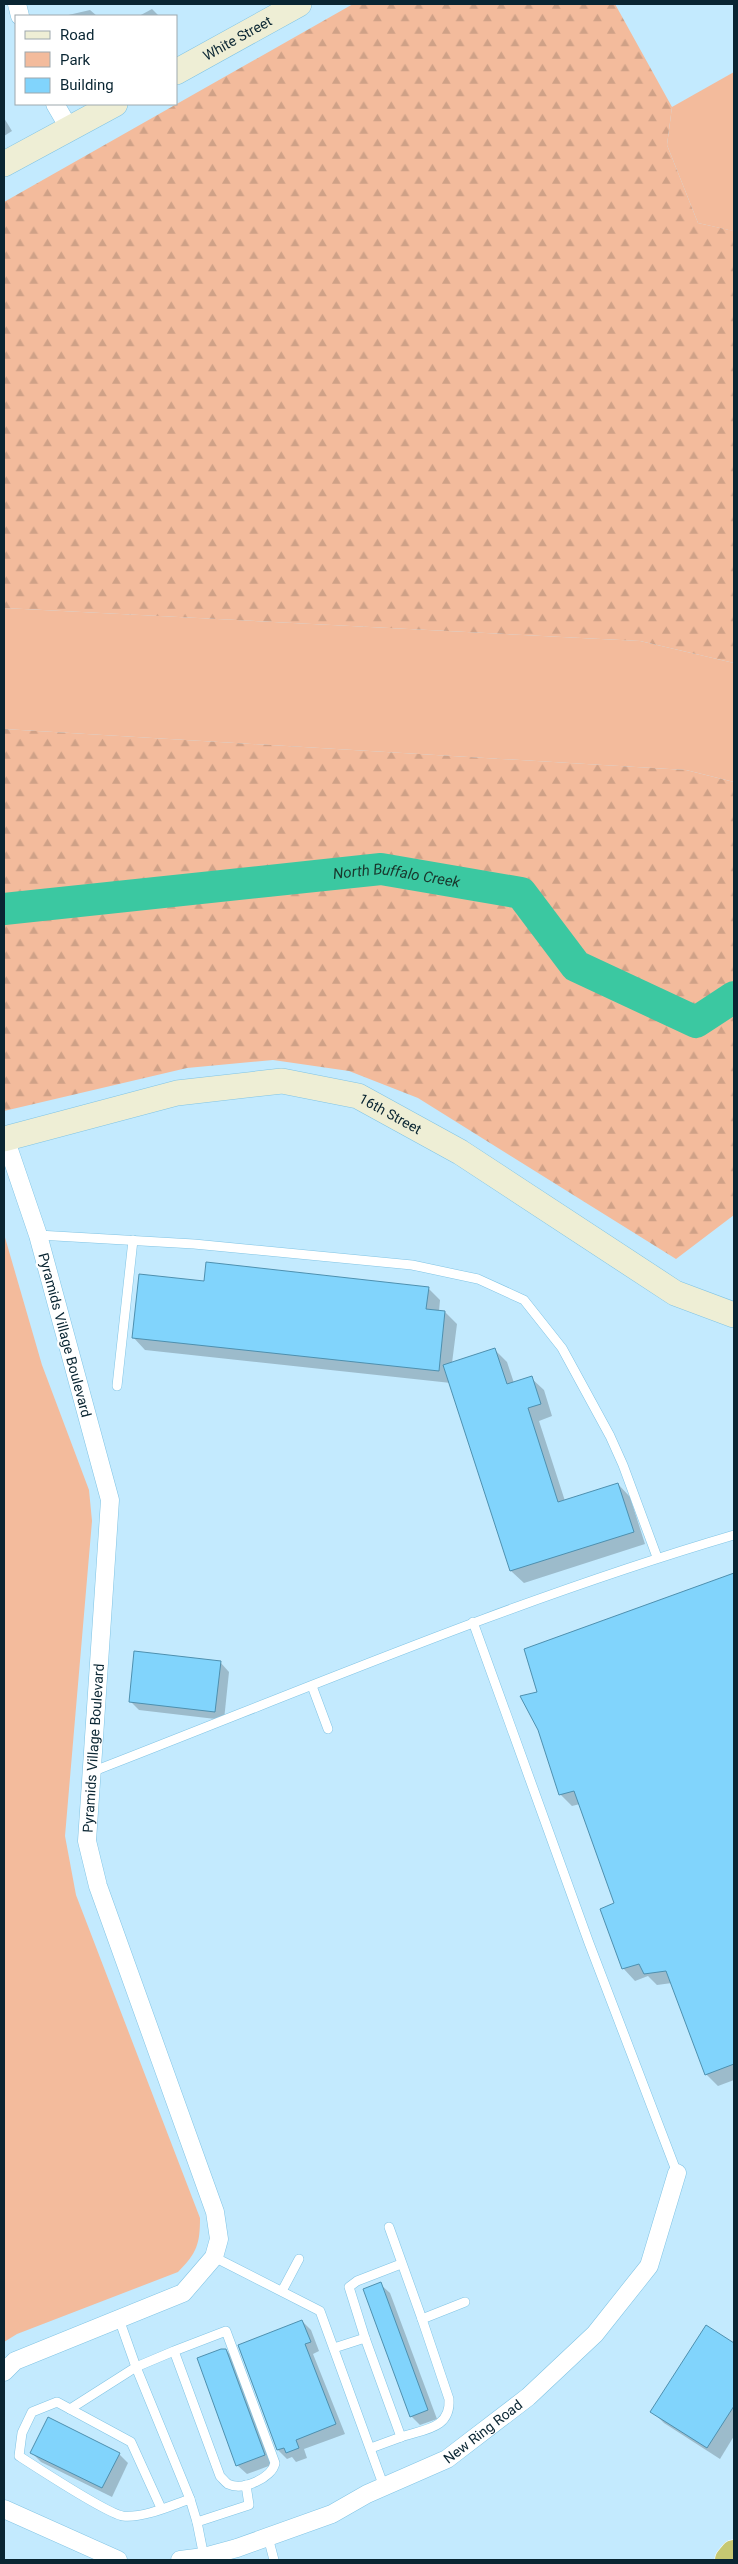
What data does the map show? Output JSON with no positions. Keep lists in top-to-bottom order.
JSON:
{
  "streets": {
    "street": [
      "White Street",
      "16th Street",
      "Pyramids Village Boulevard",
      "New Ring Road"
    ]
  },
  "crossings": [
    ["16th Street", "Pyramids Village Boulevard"]
  ],
  "water": ["North Buffalo Creek"],
  "legend": ["Road", "Park", "Building"]
}
